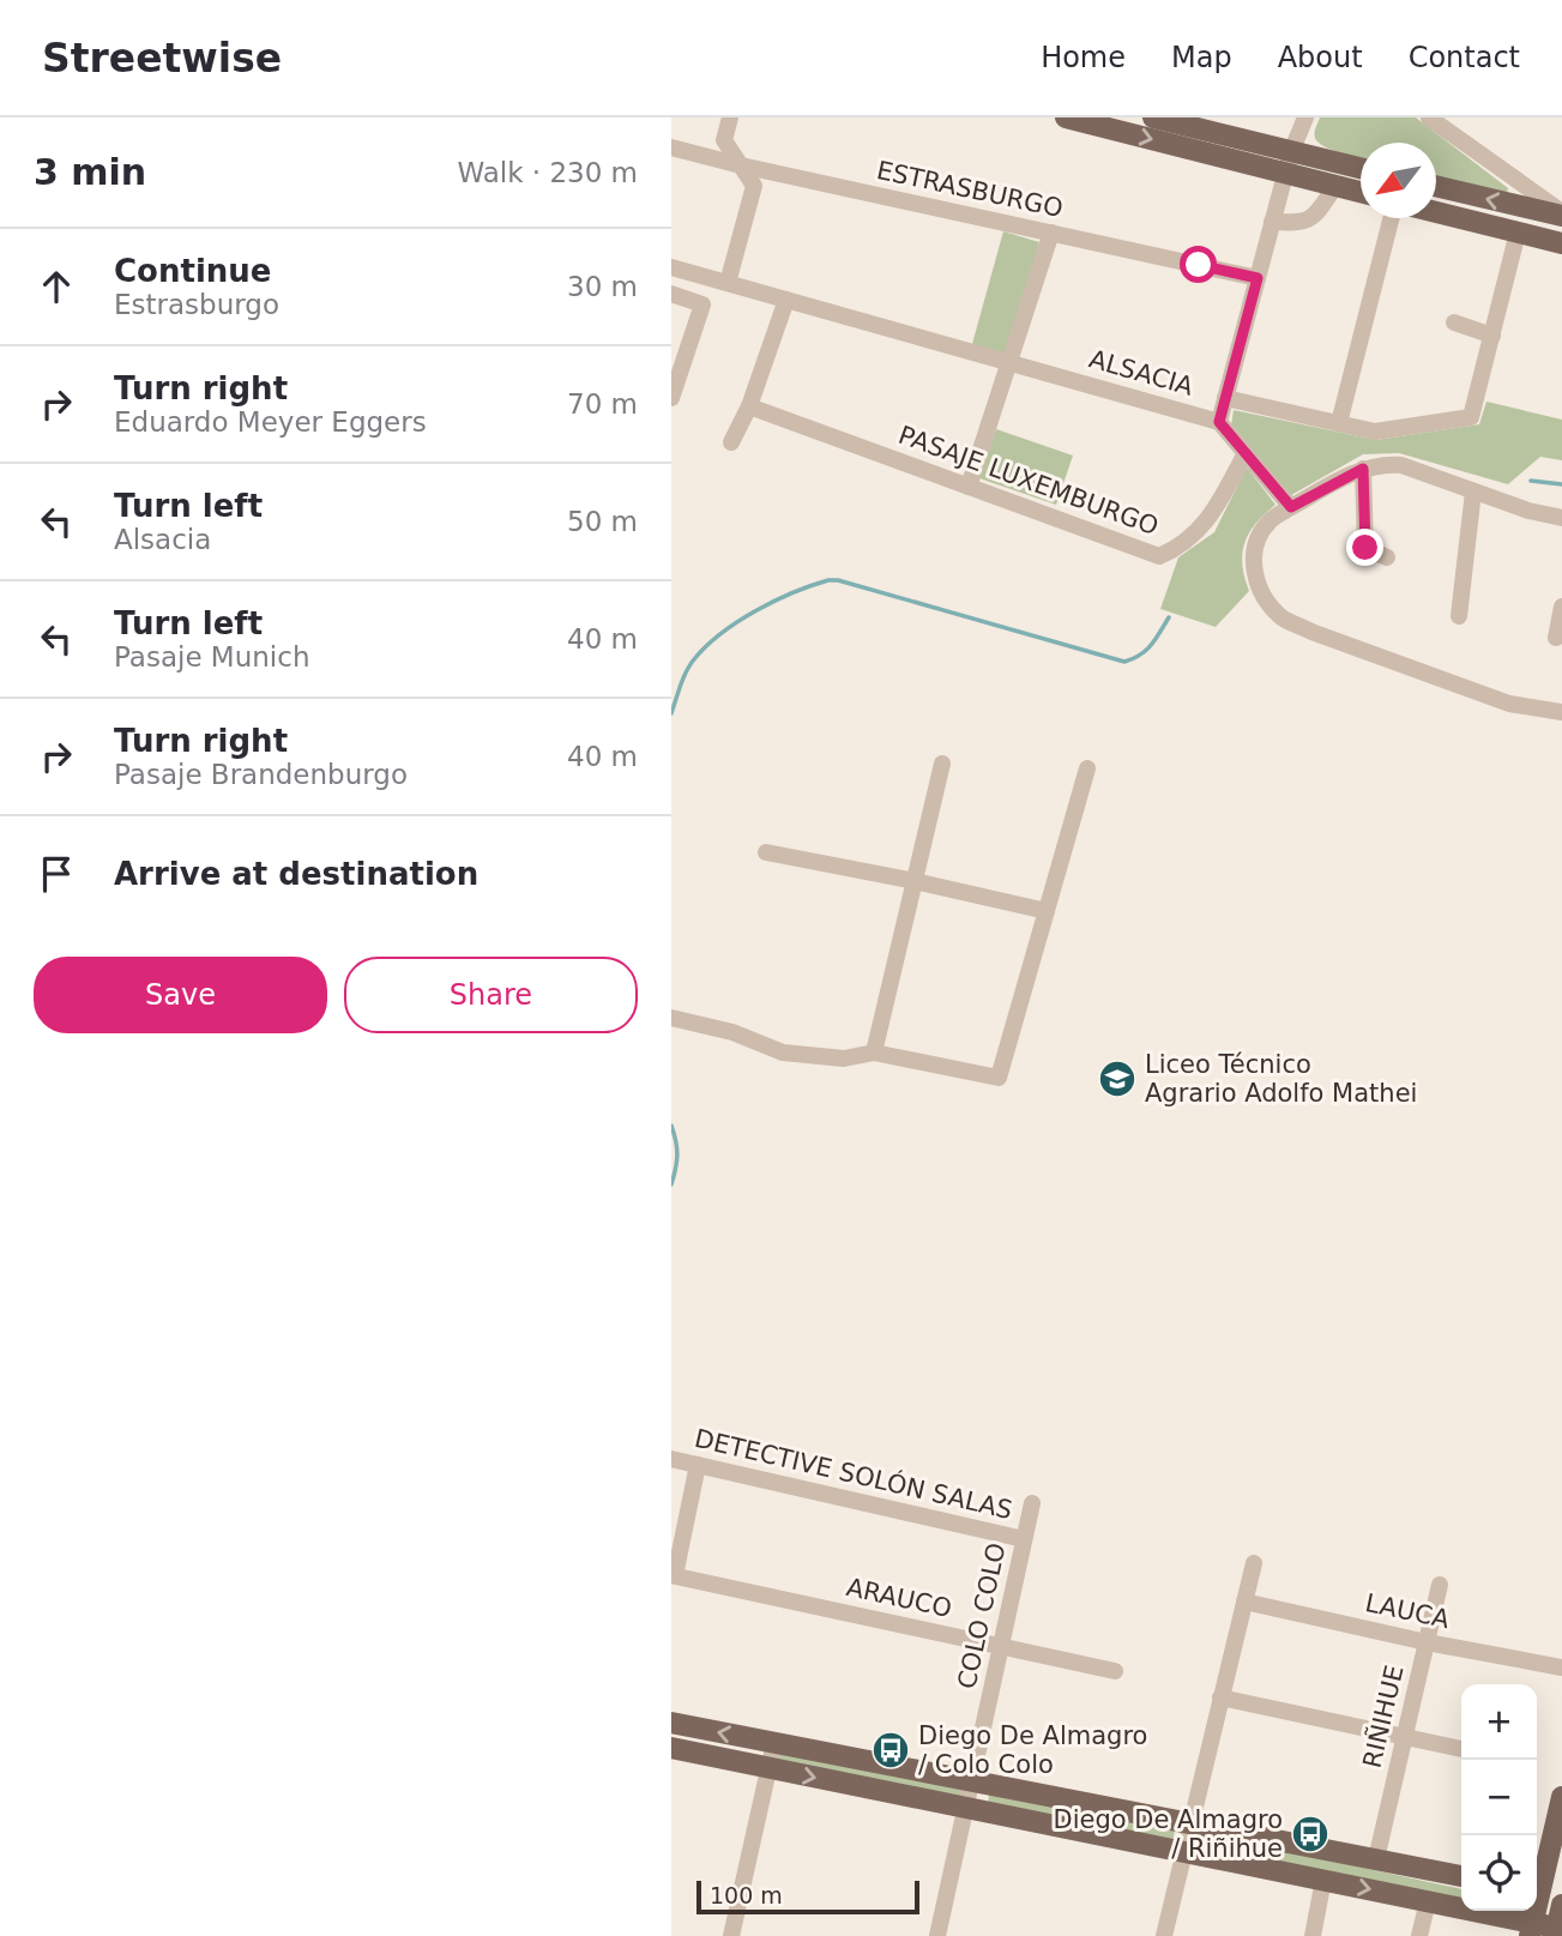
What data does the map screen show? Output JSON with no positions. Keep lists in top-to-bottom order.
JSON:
{
  "streets": {
    "street": [
      "ESTRASBURGO",
      "ALSACIA",
      "PASAJE LUXEMBURGO",
      "DETECTIVE SOLÓN SALAS",
      "ARAUCO",
      "LAUCA",
      "COLO COLO",
      "RIÑIHUE"
    ]
  },
  "crossings": [
    ["ALSACIA", "PASAJE LUXEMBURGO"],
    ["DETECTIVE SOLÓN SALAS", "COLO COLO"],
    ["ARAUCO", "COLO COLO"],
    ["LAUCA", "RIÑIHUE"]
  ],
  "places": {
    "school or university": ["Liceo Técnico Agrario Adolfo Mathei"],
    "bus stop": ["Diego De Almagro / Colo Colo", "Diego De Almagro / Riñihue"]
  },
  "scale_bar": "100 m",
  "north": "bottom left",
  "page": {
    "header": "Streetwise",
    "nav": [
      "Home",
      "Map",
      "About",
      "Contact"
    ],
    "heading": ["3 min", "Walk · 230 m"],
    "list": [
      ["Continue", "Estrasburgo", "30 m"],
      ["Turn right", "Eduardo Meyer Eggers", "70 m"],
      ["Turn left", "Alsacia", "50 m"],
      ["Turn left", "Pasaje Munich", "40 m"],
      ["Turn right", "Pasaje Brandenburgo", "40 m"],
      "Arrive at destination"
    ],
    "buttons": ["Save", "Share"],
    "map_buttons": ["+", "−"],
    "scale": "100 m"
  }
}
